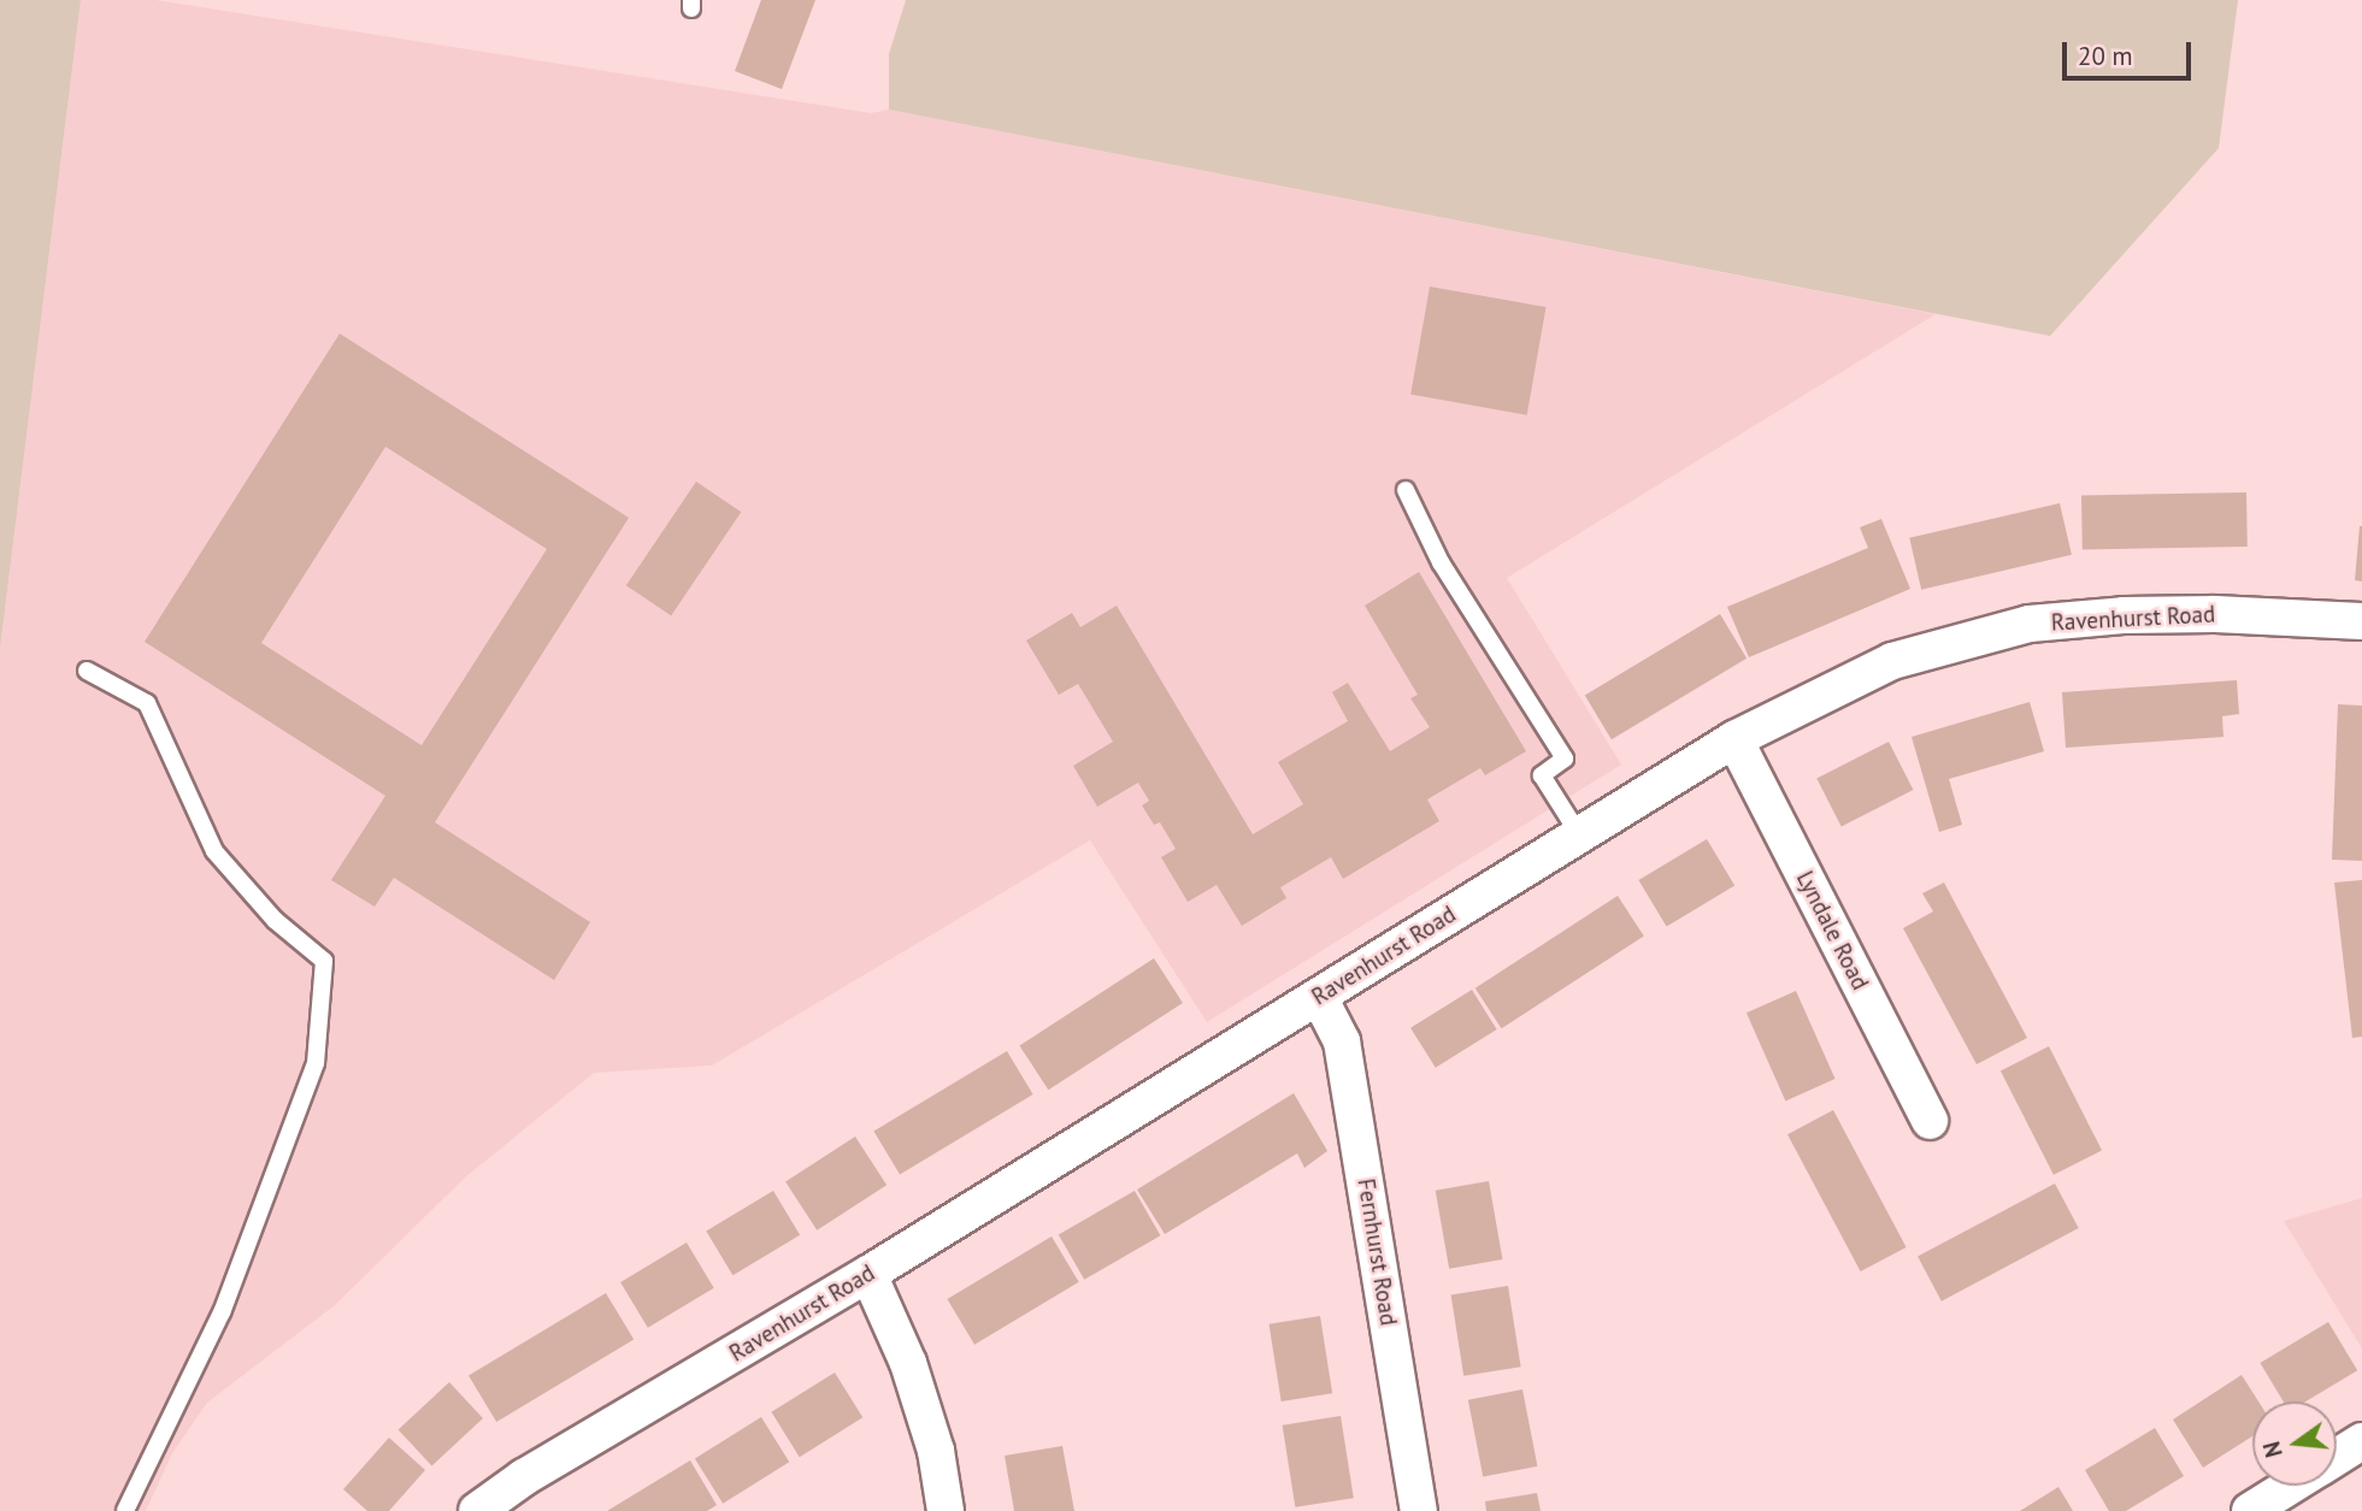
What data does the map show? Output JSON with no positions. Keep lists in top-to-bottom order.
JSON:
{
  "streets": {
    "street": ["Ravenhurst Road", "Lyndale Road", "Fernhurst Road"]
  },
  "crossings": [
    ["Ravenhurst Road", "Lyndale Road"],
    ["Ravenhurst Road", "Fernhurst Road"]
  ],
  "scale_bar": "20 m",
  "north": "left"
}
